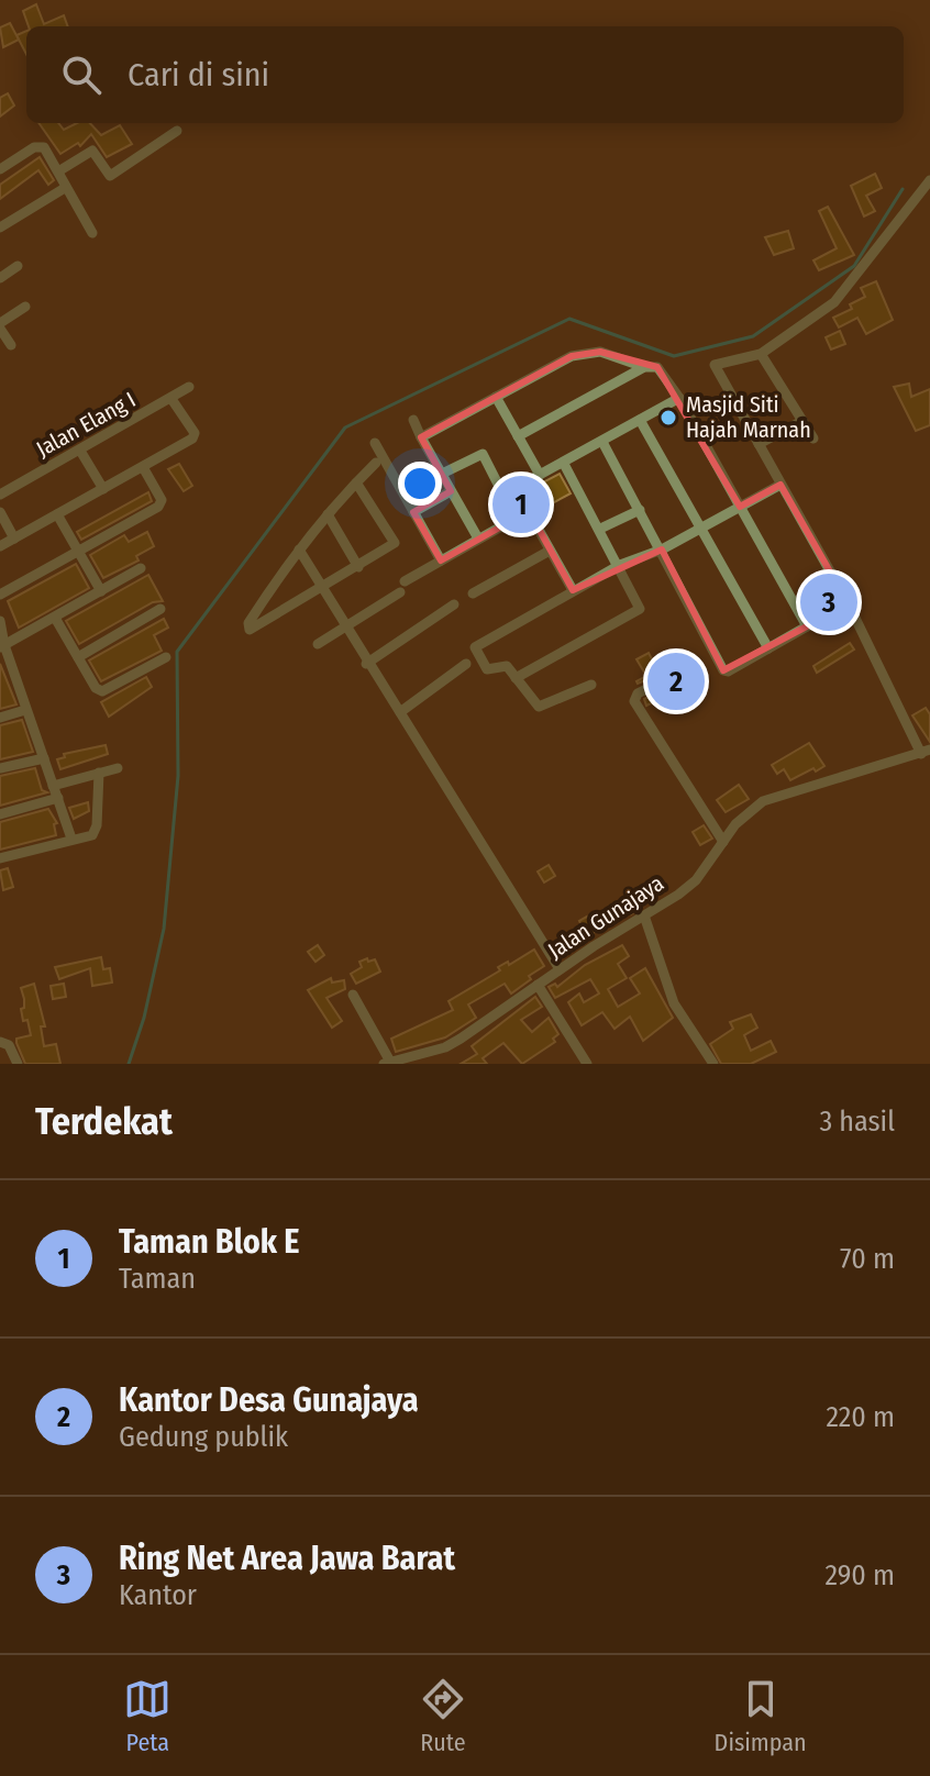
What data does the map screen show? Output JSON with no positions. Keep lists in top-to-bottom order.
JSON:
{
  "streets": {
    "street": ["Jalan Elang I", "Jalan Gunajaya"]
  },
  "places": ["Masjid Siti Hajah Marnah"],
  "page": {
    "search": "Cari di sini",
    "pins": ["1", "3", "2"],
    "heading": ["Terdekat", "3 hasil"],
    "list": [
      {
        "mark": "1",
        "name": "Taman Blok E",
        "note": "Taman",
        "value": "70 m"
      },
      {
        "mark": "2",
        "name": "Kantor Desa Gunajaya",
        "note": "Gedung publik",
        "value": "220 m"
      },
      {
        "mark": "3",
        "name": "Ring Net Area Jawa Barat",
        "note": "Kantor",
        "value": "290 m"
      }
    ],
    "nav": ["Peta", "Rute", "Disimpan"]
  }
}
